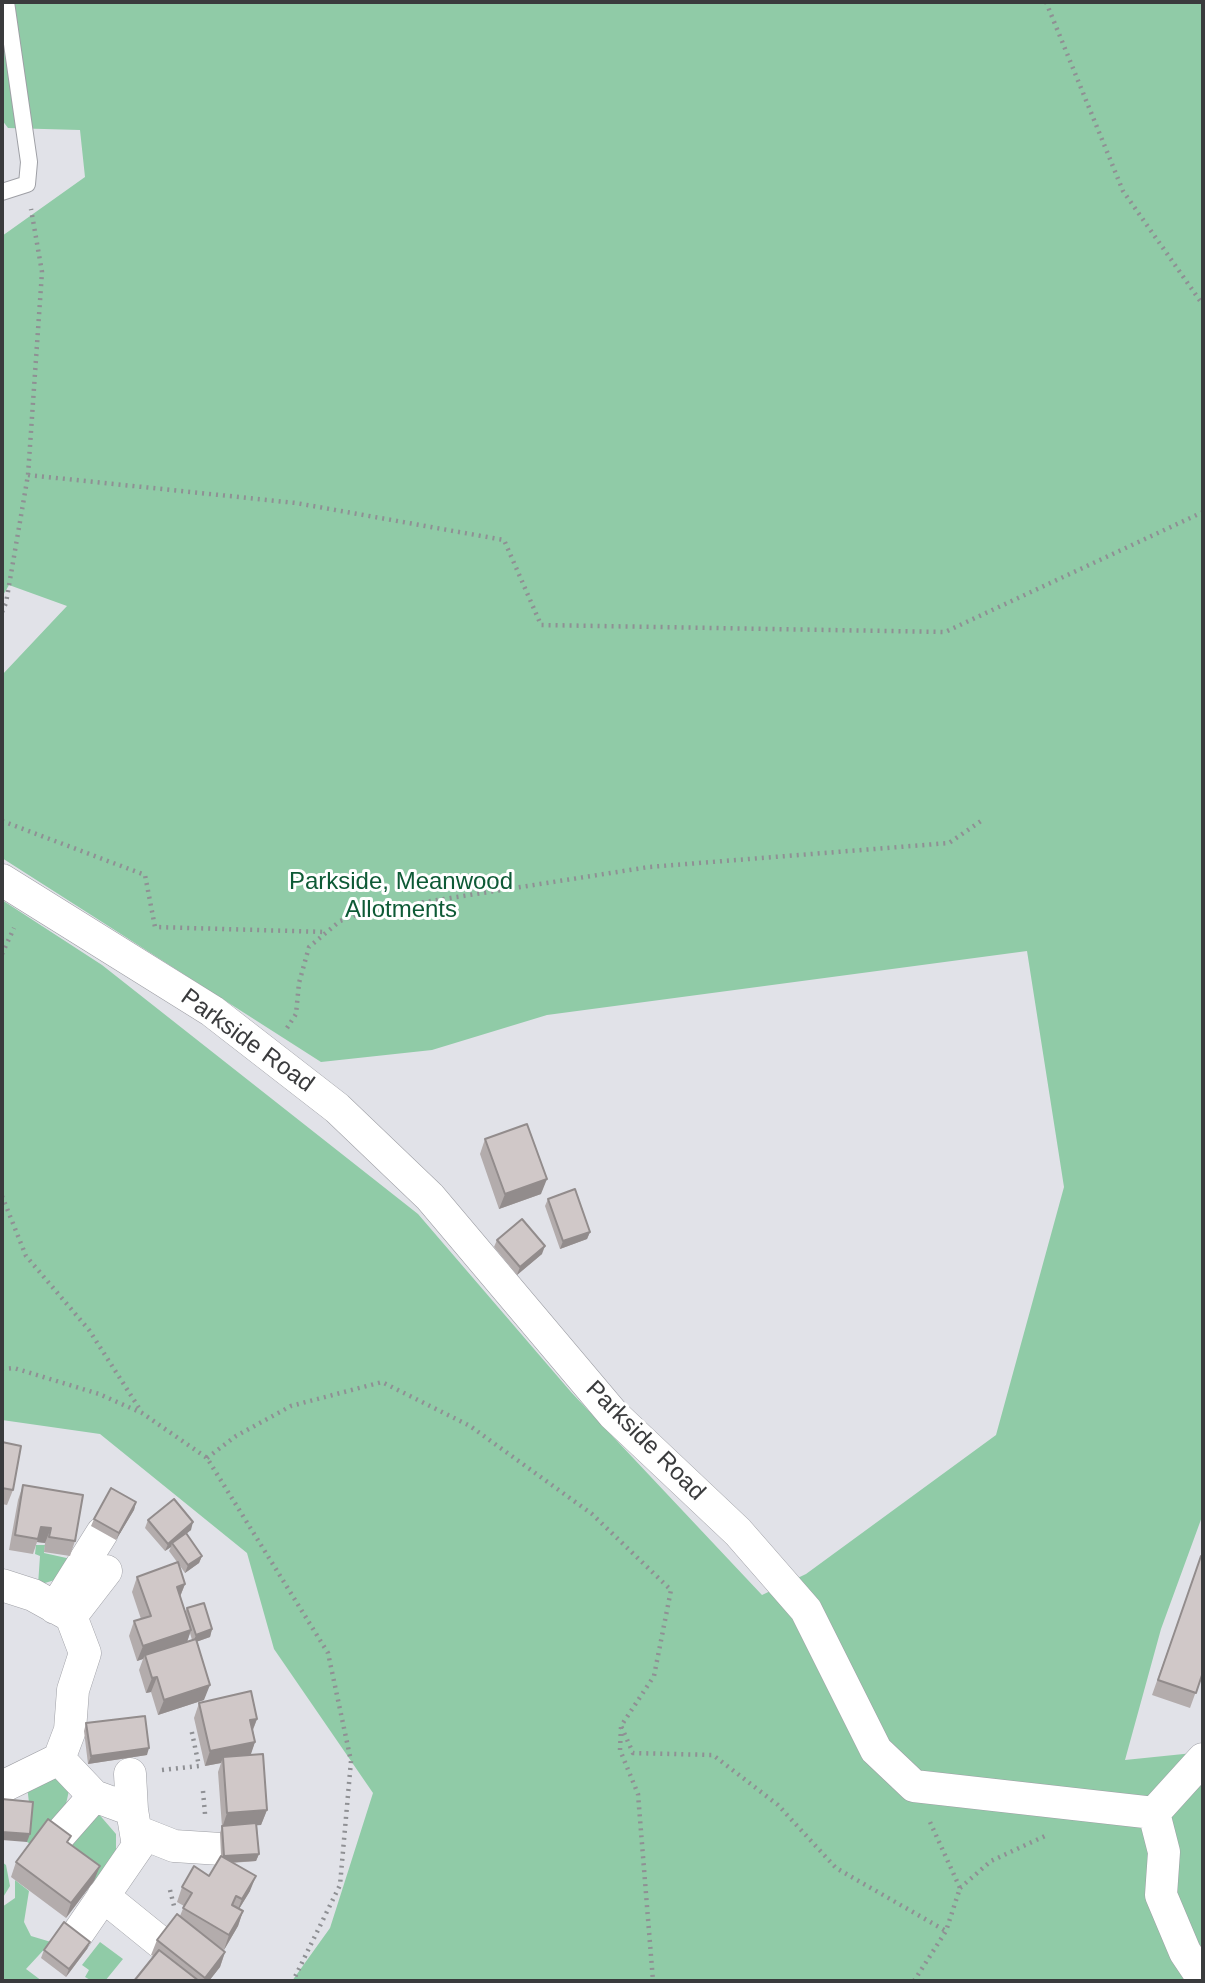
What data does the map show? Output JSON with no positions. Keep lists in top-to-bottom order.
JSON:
{
  "streets": {
    "street": ["Parkside Road"]
  },
  "parks": ["Parkside, Meanwood Allotments"]
}
